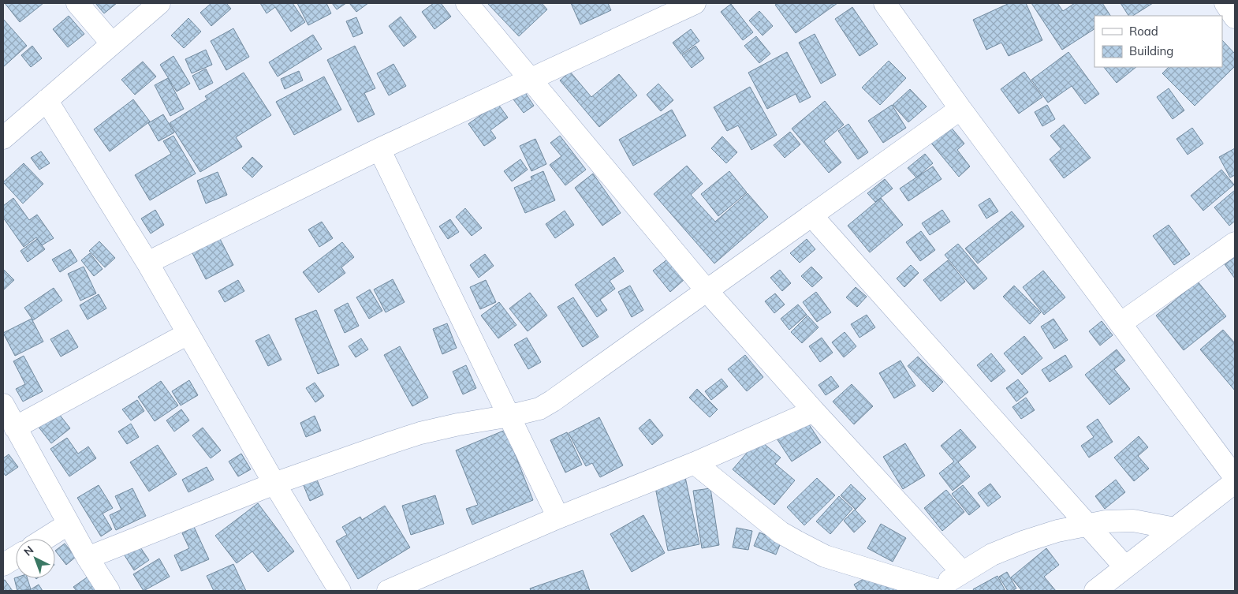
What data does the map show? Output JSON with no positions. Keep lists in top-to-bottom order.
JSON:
{
  "legend": ["Road", "Building"],
  "north": "top left"
}
